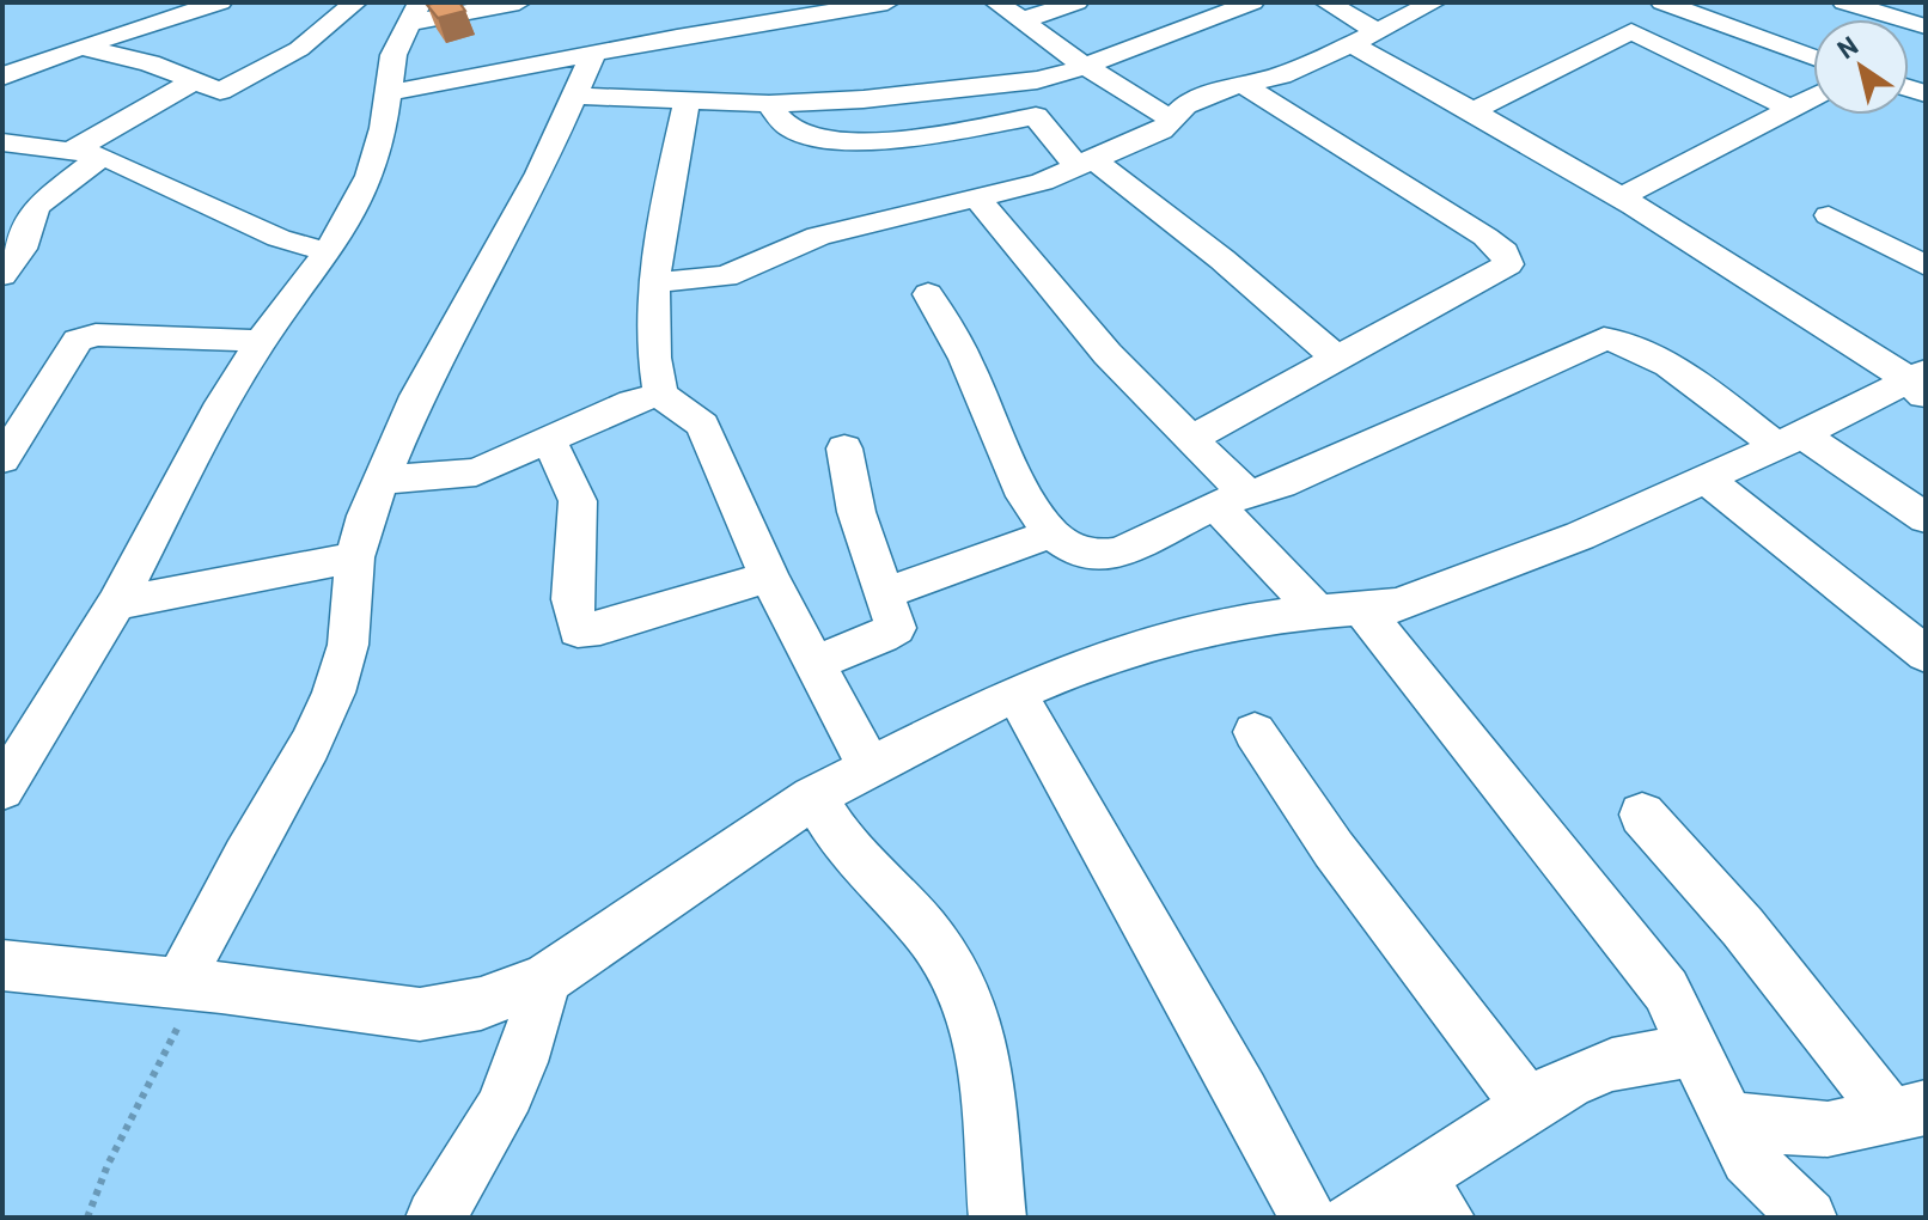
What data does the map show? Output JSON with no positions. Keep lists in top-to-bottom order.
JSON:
{
  "north": "top left"
}
